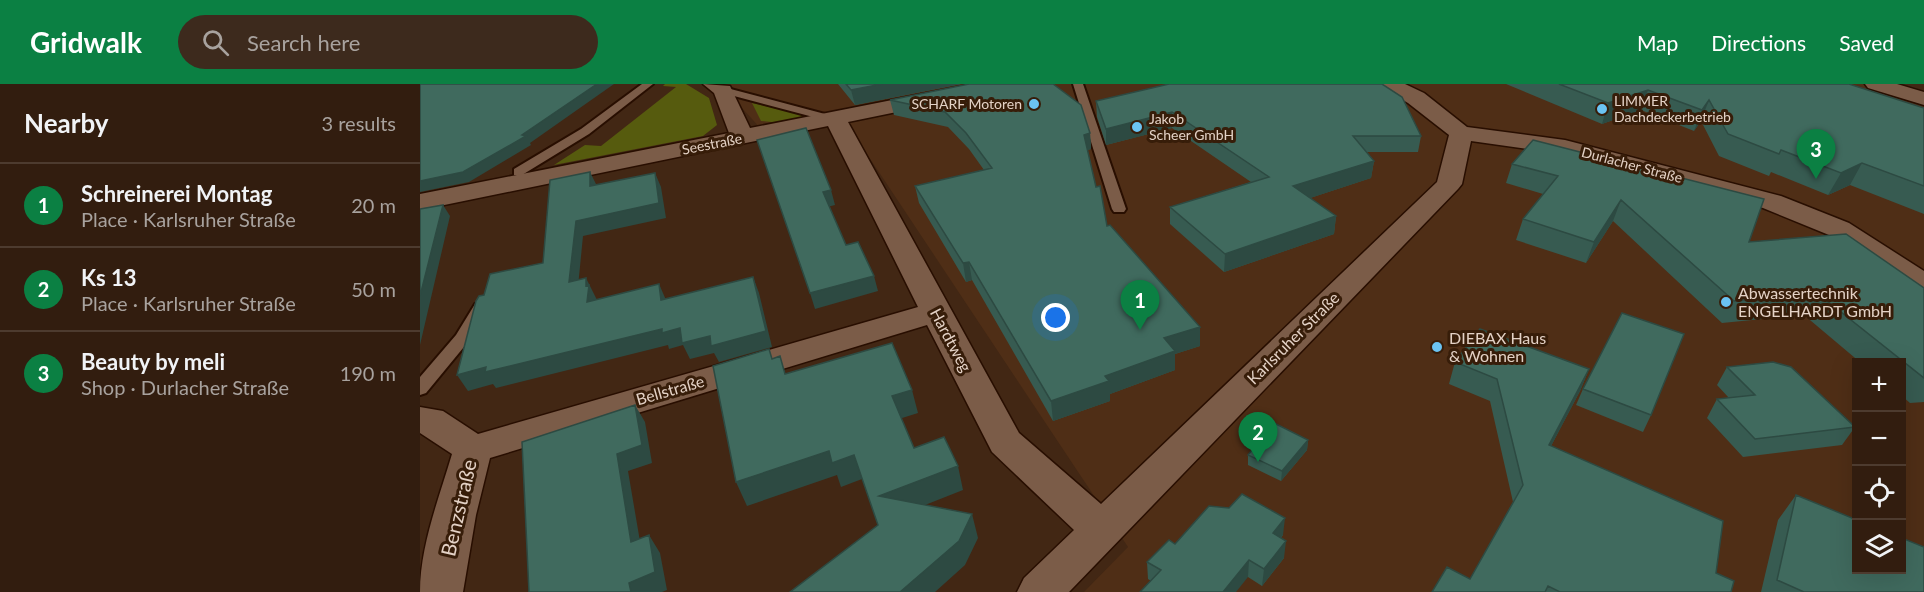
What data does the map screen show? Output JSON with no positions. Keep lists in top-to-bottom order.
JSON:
{
  "streets": {
    "street": [
      "Seestraße",
      "Durlacher Straße",
      "Karlsruher Straße",
      "Hardtweg",
      "Bellstraße",
      "Benzstraße"
    ]
  },
  "crossings": [
    ["Seestraße", "Hardtweg"],
    ["Durlacher Straße", "Karlsruher Straße"],
    ["Karlsruher Straße", "Hardtweg"],
    ["Hardtweg", "Bellstraße"],
    ["Bellstraße", "Benzstraße"]
  ],
  "places": [
    "SCHARF Motoren",
    "LIMMER Dachdeckerbetrieb",
    "Jakob Scheer GmbH",
    "Abwassertechnik ENGELHARDT GmbH",
    "DIEBAX Haus & Wohnen"
  ],
  "page": {
    "header": "Gridwalk",
    "search": "Search here",
    "nav": ["Map", "Directions", "Saved"],
    "heading": ["Nearby", "3 results"],
    "pins": ["3", "1", "2"],
    "list": [
      {
        "mark": "1",
        "name": "Schreinerei Montag",
        "note": "Place · Karlsruher Straße",
        "value": "20 m"
      },
      {
        "mark": "2",
        "name": "Ks 13",
        "note": "Place · Karlsruher Straße",
        "value": "50 m"
      },
      {
        "mark": "3",
        "name": "Beauty by meli",
        "note": "Shop · Durlacher Straße",
        "value": "190 m"
      }
    ],
    "map_buttons": ["+", "−"]
  }
}
